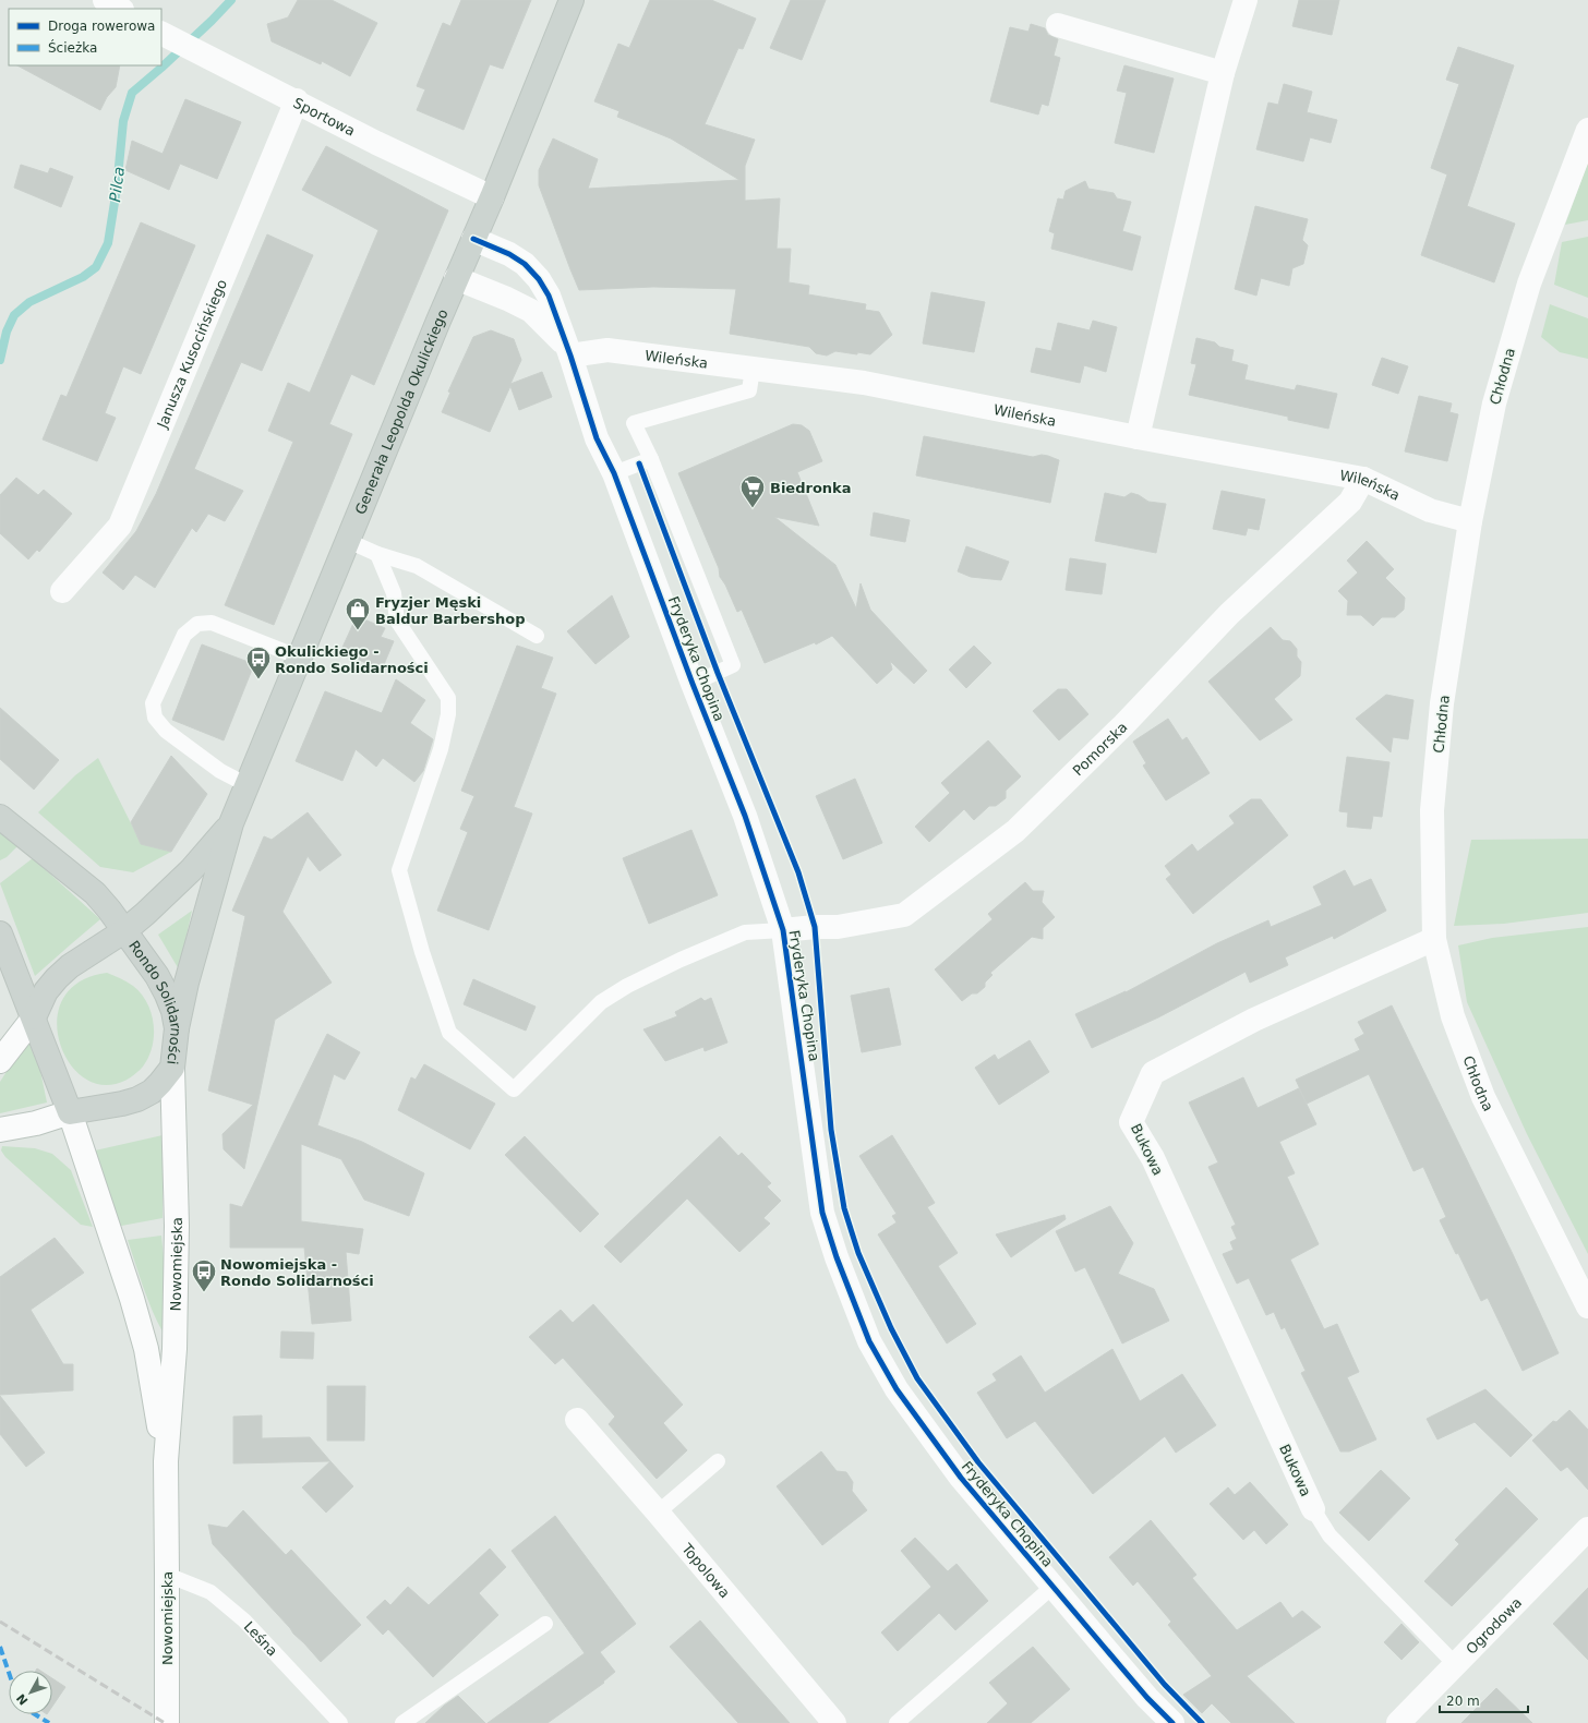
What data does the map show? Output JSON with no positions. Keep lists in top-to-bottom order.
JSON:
{
  "streets": {
    "main road": ["Generała Leopolda Okulickiego", "Rondo Solidarności"],
    "street": [
      "Sportowa",
      "Janusza Kusocińskiego",
      "Wileńska",
      "Chłodna",
      "Fryderyka Chopina",
      "Pomorska",
      "Bukowa",
      "Nowomiejska",
      "Topolowa",
      "Ogrodowa"
    ],
    "lane": ["Leśna"]
  },
  "crossings": [
    ["Sportowa", "Janusza Kusocińskiego"],
    ["Sportowa", "Generała Leopolda Okulickiego"],
    ["Wileńska", "Chłodna"],
    ["Wileńska", "Fryderyka Chopina"],
    ["Wileńska", "Pomorska"],
    ["Chłodna", "Bukowa"],
    ["Generała Leopolda Okulickiego", "Fryderyka Chopina"],
    ["Generała Leopolda Okulickiego", "Rondo Solidarności"],
    ["Fryderyka Chopina", "Pomorska"],
    ["Rondo Solidarności", "Nowomiejska"],
    ["Nowomiejska", "Leśna"]
  ],
  "water": ["Pilca"],
  "places": {
    "supermarket": ["Biedronka"],
    "shop": ["Fryzjer Męski Baldur Barbershop"],
    "bus stop": ["Okulickiego - Rondo Solidarności", "Nowomiejska - Rondo Solidarności"]
  },
  "legend": ["Droga rowerowa", "Ścieżka"],
  "scale_bar": "20 m",
  "north": "bottom left"
}
